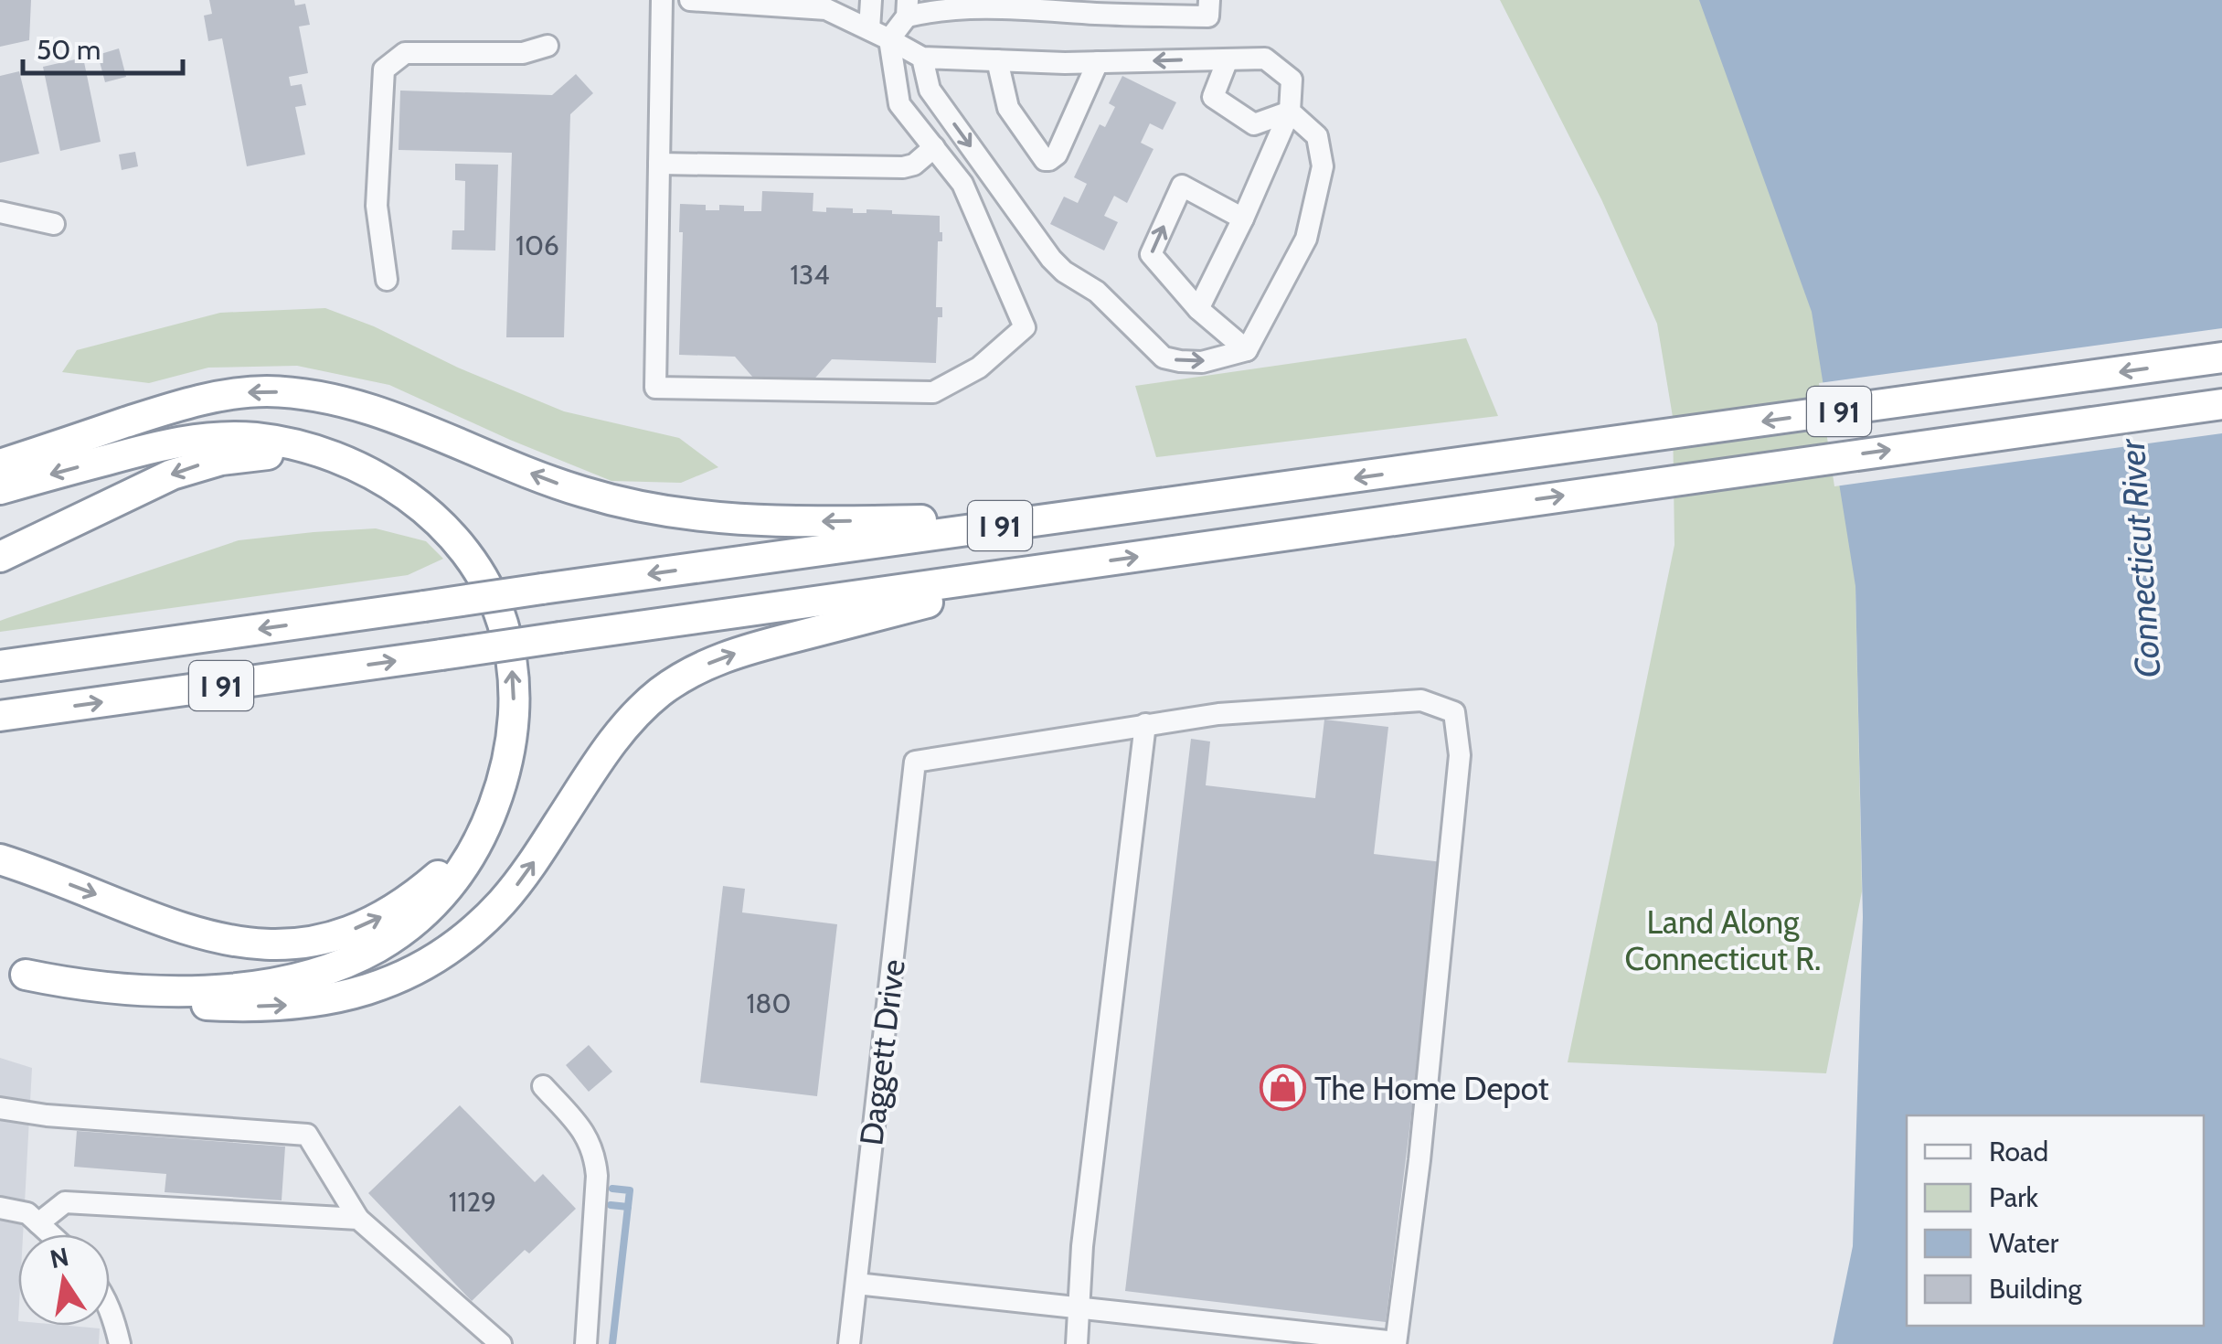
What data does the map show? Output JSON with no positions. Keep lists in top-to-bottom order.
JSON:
{
  "streets": {
    "highway": ["I 91"],
    "street": ["Daggett Drive"]
  },
  "water": ["Connecticut River"],
  "parks": ["Land Along Connecticut R."],
  "places": {
    "shop": ["The Home Depot"]
  },
  "house_numbers": [
    "106",
    "134",
    "180",
    "1129"
  ],
  "legend": [
    "Road",
    "Park",
    "Water",
    "Building"
  ],
  "scale_bar": "50 m",
  "north": "top"
}
